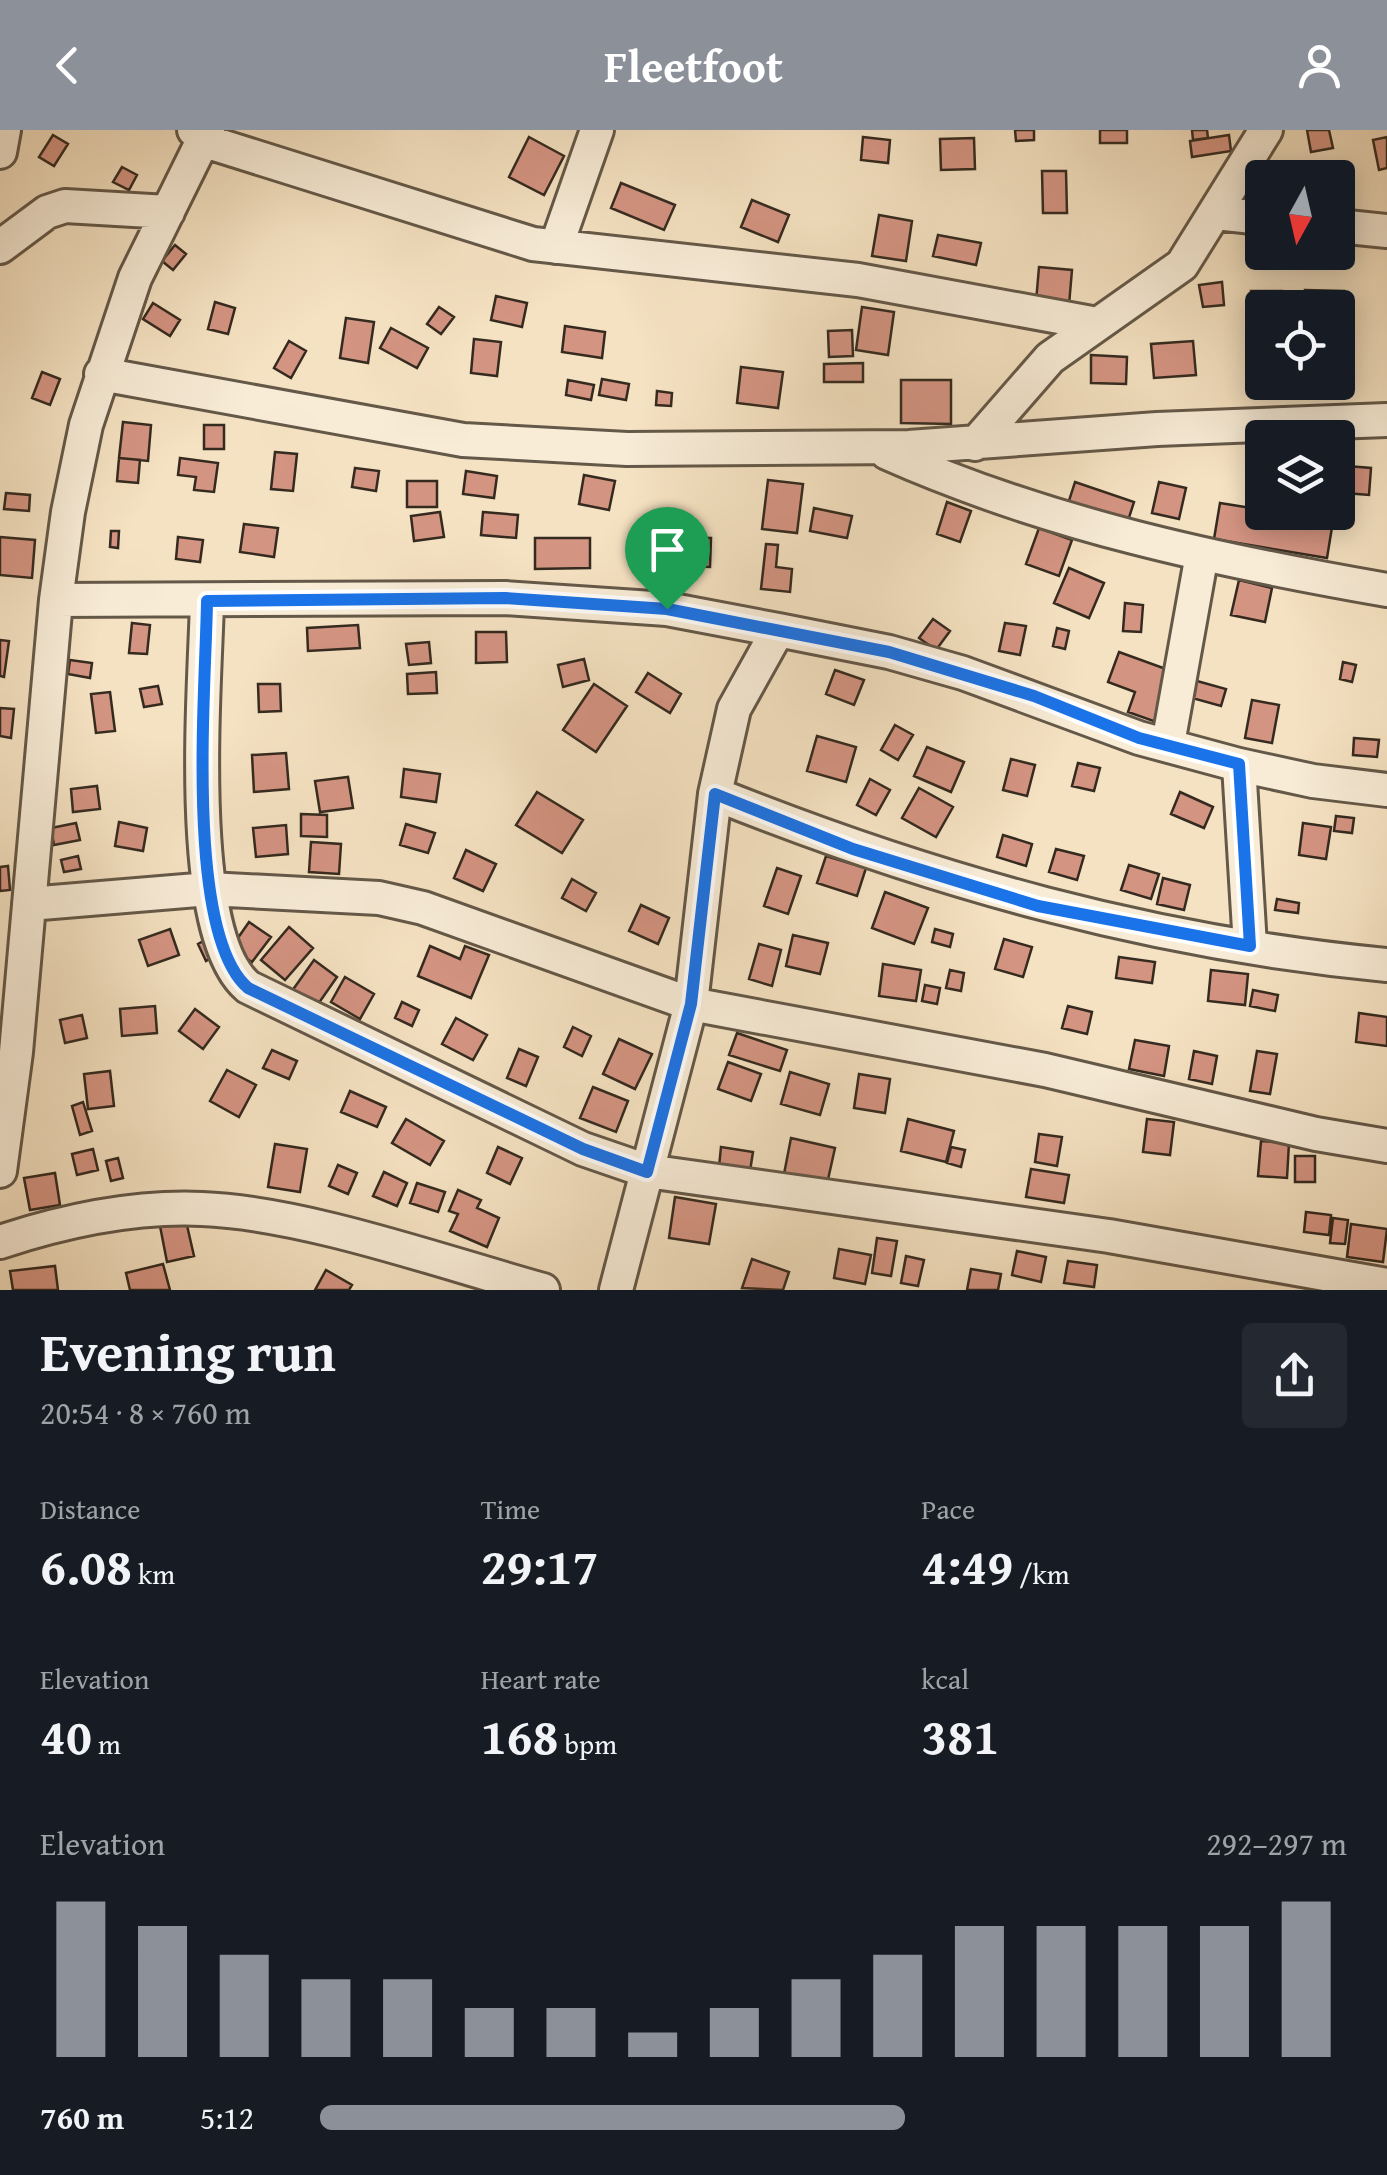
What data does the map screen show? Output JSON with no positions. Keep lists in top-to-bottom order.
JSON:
{
  "north": "bottom",
  "page": {
    "header": "Fleetfoot",
    "heading": ["Evening run", "20:54 · 8 × 760 m"],
    "stats": [
      ["Distance", "6.08 km"],
      ["Time", "29:17"],
      ["Pace", "4:49 /km"],
      ["Elevation", "40 m"],
      ["Heart rate", "168 bpm"],
      ["kcal", "381"]
    ],
    "chart": ["Elevation", "292–297 m"],
    "list": [
      {
        "name": "760 m",
        "note": "5:12"
      }
    ]
  }
}
